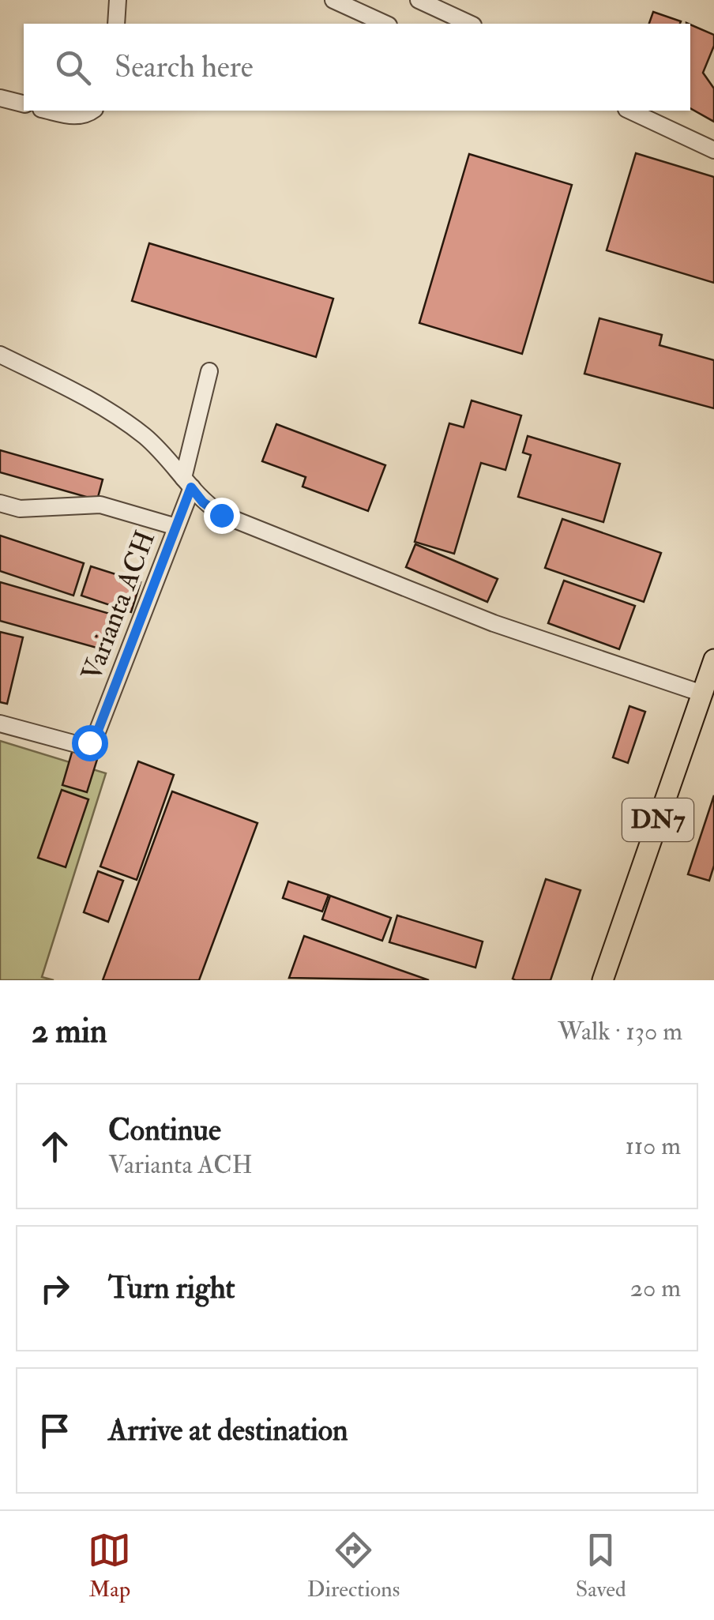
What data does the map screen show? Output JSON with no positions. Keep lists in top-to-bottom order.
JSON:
{
  "streets": {
    "main road": ["DN7"],
    "street": ["Varianta ACH"]
  },
  "page": {
    "search": "Search here",
    "heading": ["2 min", "Walk · 130 m"],
    "list": [
      ["Continue", "Varianta ACH", "110 m"],
      ["Turn right", "20 m"],
      "Arrive at destination"
    ],
    "nav": ["Map", "Directions", "Saved"]
  }
}
